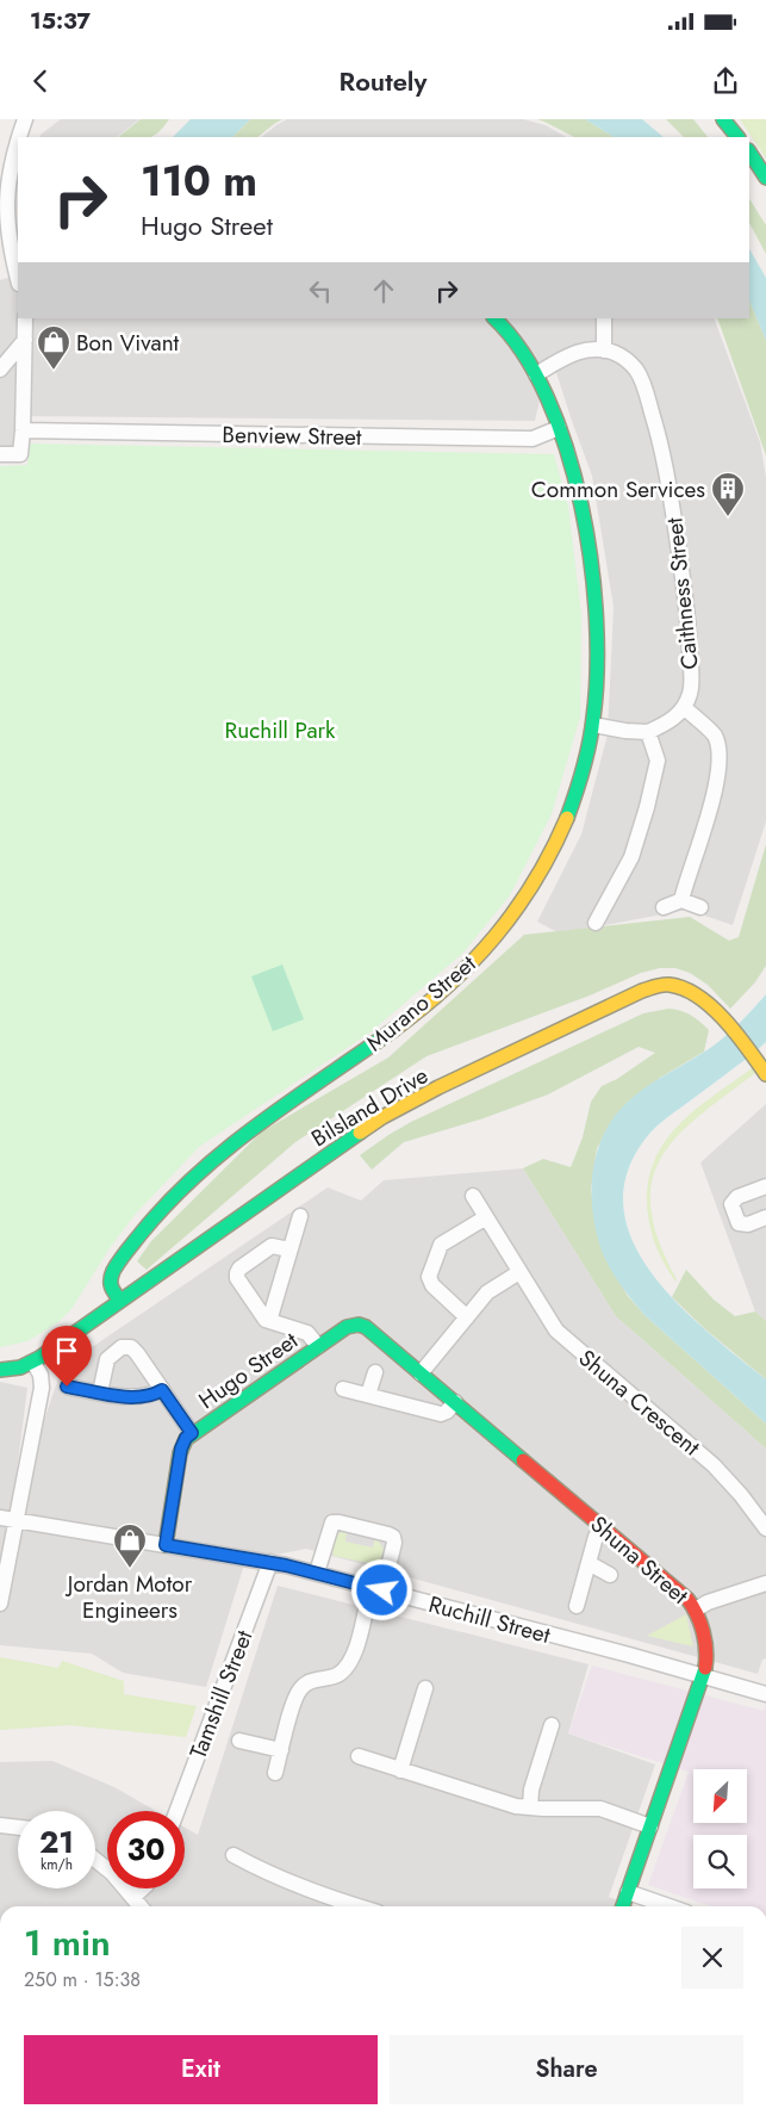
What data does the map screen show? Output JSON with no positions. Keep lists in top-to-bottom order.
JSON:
{
  "streets": {
    "street": [
      "Benview Street",
      "Caithness Street",
      "Murano Street",
      "Bilsland Drive",
      "Hugo Street",
      "Shuna Crescent",
      "Shuna Street",
      "Ruchill Street",
      "Tamshill Street"
    ]
  },
  "crossings": [
    ["Benview Street", "Murano Street"],
    ["Murano Street", "Bilsland Drive"],
    ["Hugo Street", "Shuna Street"],
    ["Hugo Street", "Ruchill Street"],
    ["Shuna Street", "Ruchill Street"],
    ["Ruchill Street", "Tamshill Street"]
  ],
  "parks": ["Ruchill Park"],
  "places": {
    "shop": ["Bon Vivant", "Jordan Motor Engineers"],
    "building": ["Common Services"]
  },
  "north": "bottom left",
  "page": {
    "status": "15:37",
    "header": "Routely",
    "turn": ["110 m", "Hugo Street"],
    "speed": "21 km/h",
    "limit": "30",
    "heading": ["1 min", "250 m · 15:38"],
    "buttons": ["Exit", "Share"]
  }
}
